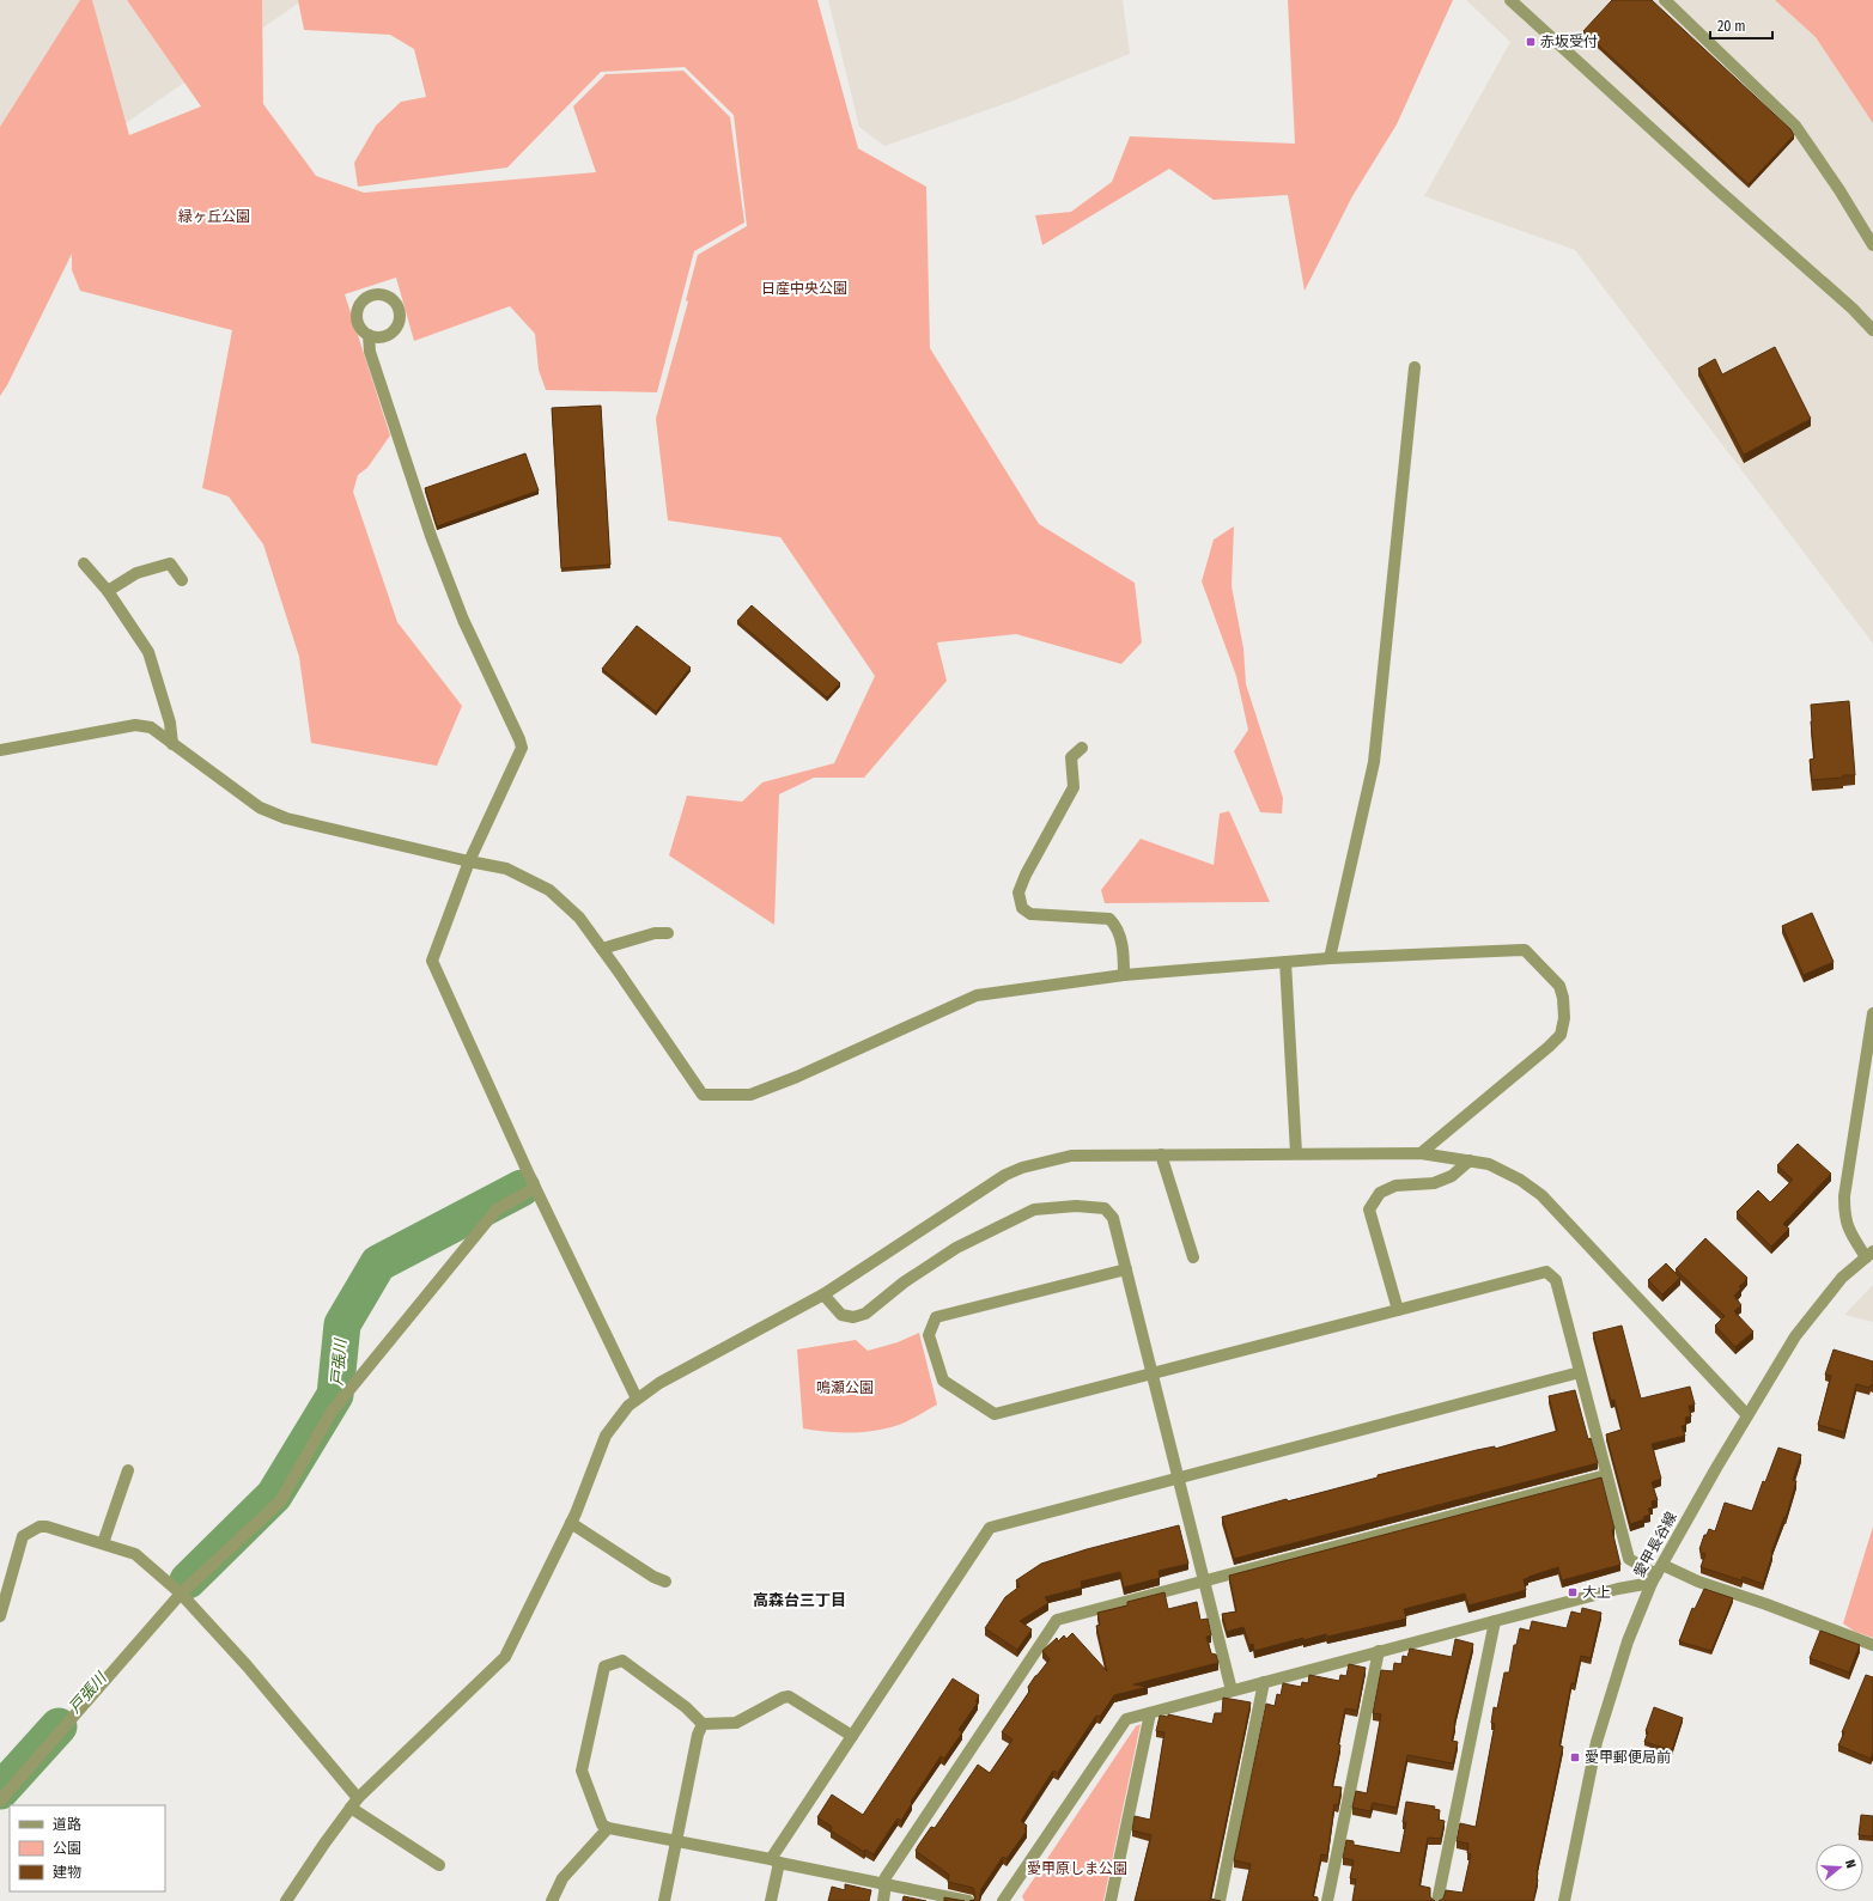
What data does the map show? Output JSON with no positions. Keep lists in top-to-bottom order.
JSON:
{
  "streets": {
    "street": ["愛甲長谷線"]
  },
  "districts": ["高森台三丁目"],
  "water": ["戸張川"],
  "parks": [
    "緑ヶ丘公園",
    "日産中央公園",
    "鳴瀬公園",
    "愛甲原しま公園"
  ],
  "places": {
    "transit": ["赤坂受付", "大上", "愛甲郵便局前"]
  },
  "legend": ["道路", "公園", "建物"],
  "scale_bar": "20 m",
  "north": "right"
}
